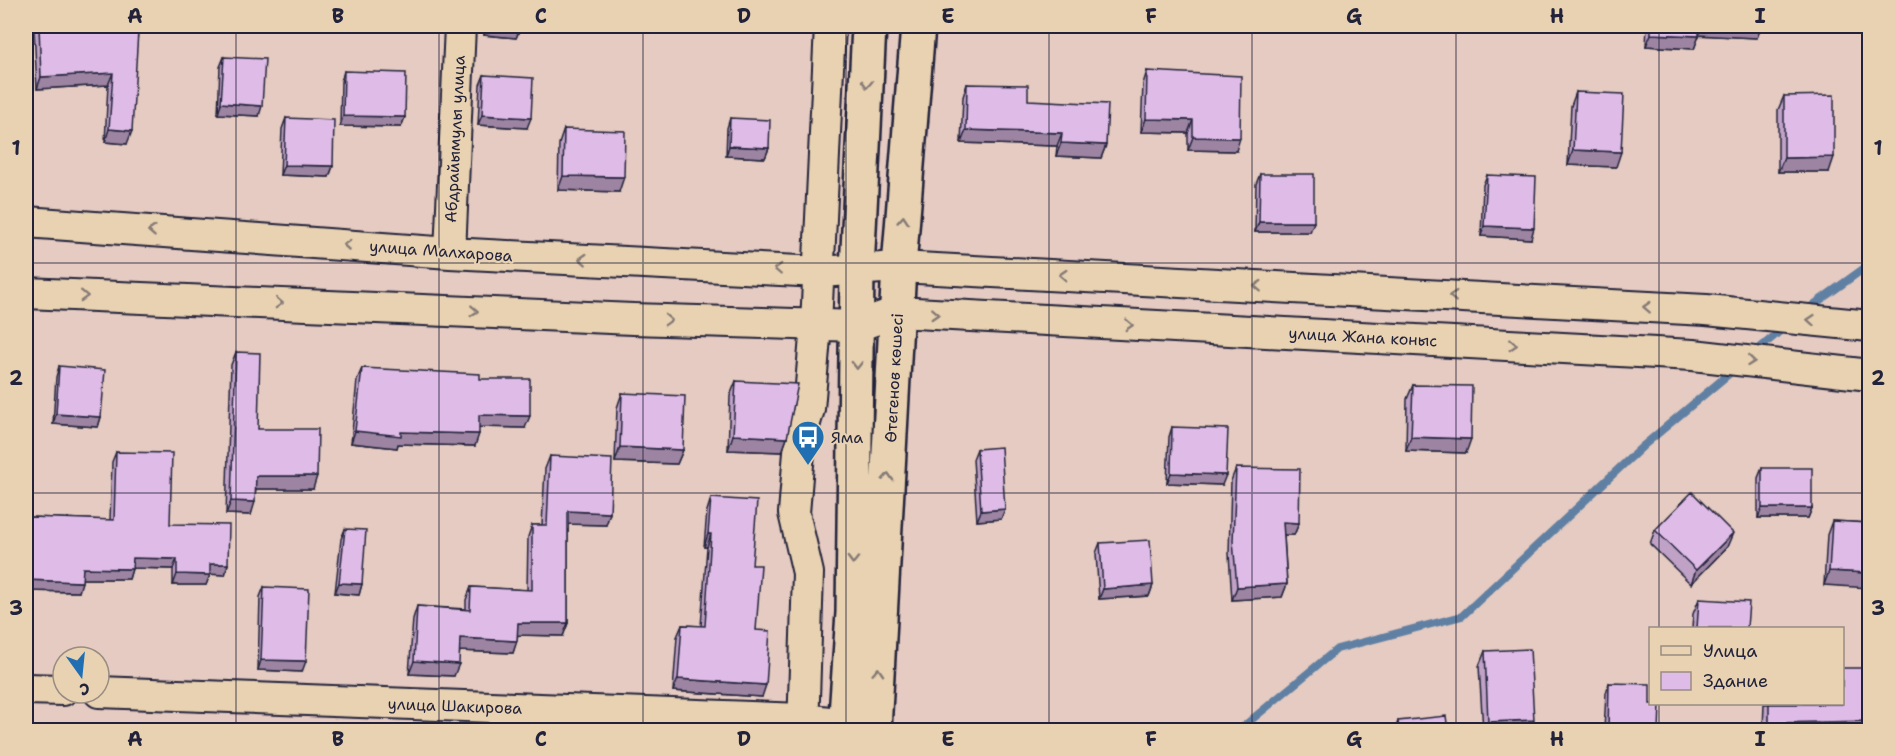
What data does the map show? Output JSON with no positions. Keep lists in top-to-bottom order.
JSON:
{
  "streets": {
    "main road": ["Өтегенов көшесі"],
    "street": [
      "Абдрайымулы улица",
      "улица Малхарова",
      "улица Жана коныс",
      "улица Шакирова"
    ]
  },
  "crossings": [
    ["Абдрайымулы улица", "улица Малхарова"],
    ["улица Жана коныс", "Өтегенов көшесі"],
    ["Өтегенов көшесі", "улица Шакирова"]
  ],
  "places": {
    "bus stop": ["Яма"]
  },
  "legend": ["Улица", "Здание"],
  "north": "bottom",
  "grid": {
    "columns": [
      "A",
      "B",
      "C",
      "D",
      "E",
      "F",
      "G",
      "H",
      "I"
    ],
    "rows": ["1", "2", "3"]
  }
}
